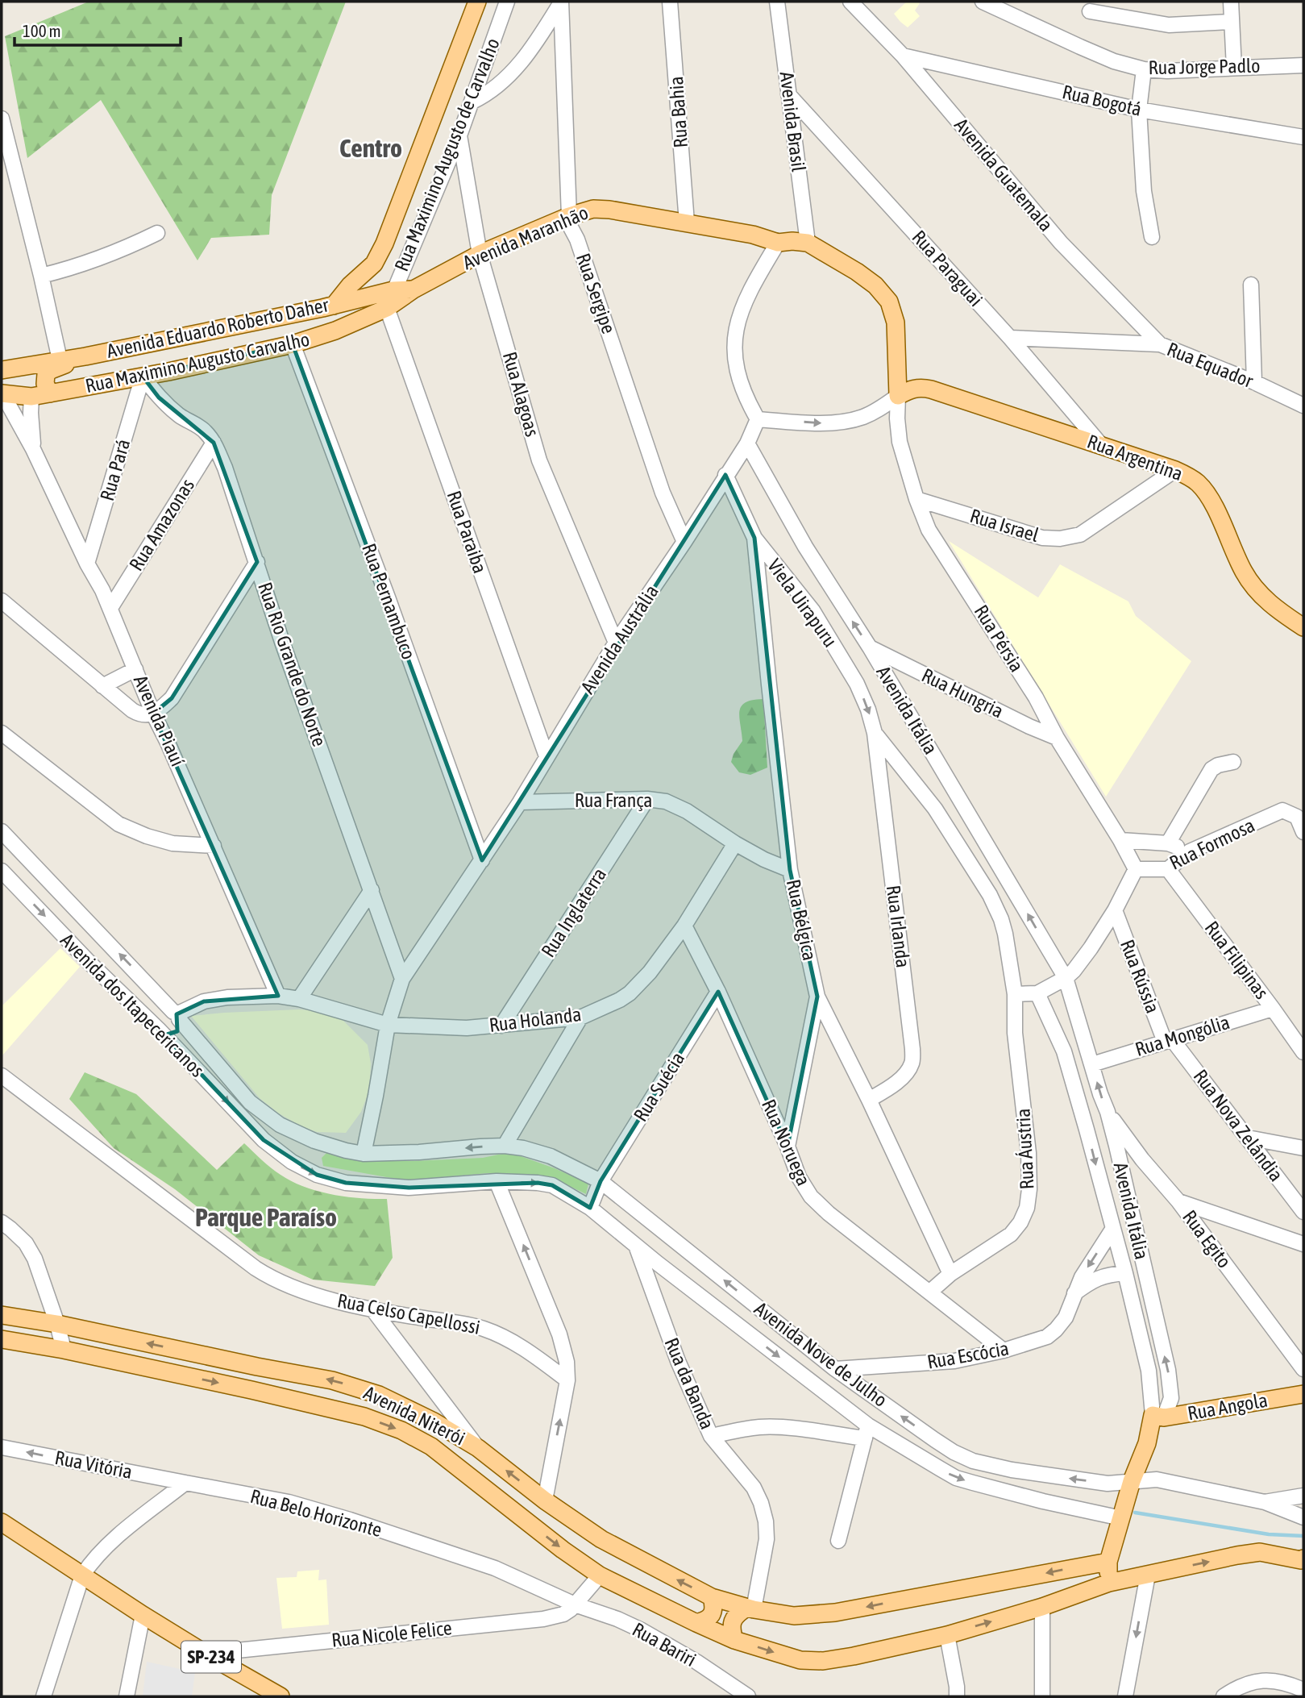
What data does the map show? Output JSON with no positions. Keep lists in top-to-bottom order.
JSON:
{
  "streets": {
    "main road": [
      "Avenida Maranhão",
      "Avenida Eduardo Roberto Daher",
      "Rua Maximino Augusto Carvalho",
      "Rua Argentina",
      "Avenida Itália",
      "Rua Angola",
      "Avenida Niterói",
      "SP-234"
    ],
    "street": [
      "Rua Jorge Padlo",
      "Rua Bogotá",
      "Rua Bahia",
      "Avenida Brasil",
      "Rua Maximino Augusto de Carvalho",
      "Avenida Guatemala",
      "Rua Paraguai",
      "Rua Sergipe",
      "Rua Equador",
      "Rua Alagoas",
      "Rua Pará",
      "Rua Amazonas",
      "Rua Israel",
      "Rua Paraiba",
      "Rua Pernambuco",
      "Viela Uirapuru",
      "Rua Pérsia",
      "Avenida Austrália",
      "Rua Rio Grande do Norte",
      "Rua Hungria",
      "Avenida Piauí",
      "Rua França",
      "Rua Formosa",
      "Rua Inglaterra",
      "Rua Bélgica",
      "Rua Irlanda",
      "Rua Filipinas",
      "Rua Rússia",
      "Avenida dos Itapecericanos",
      "Rua Holanda",
      "Rua Mongólia",
      "Rua Suécia",
      "Rua Nova Zelândia",
      "Rua Noruega",
      "Rua Áustria",
      "Rua Egito",
      "Rua Celso Capellossi",
      "Avenida Nove de Julho",
      "Rua Escócia",
      "Rua da Banda",
      "Rua Vitória",
      "Rua Belo Horizonte",
      "Rua Nicole Felice",
      "Rua Bariri"
    ]
  },
  "crossings": [
    ["Rua Bogotá", "Avenida Guatemala"],
    ["Rua Bahia", "Avenida Maranhão"],
    ["Avenida Brasil", "Avenida Maranhão"],
    ["Avenida Brasil", "Rua Paraguai"],
    ["Avenida Brasil", "Rua Argentina"],
    ["Avenida Brasil", "Rua Pérsia"],
    ["Avenida Brasil", "Avenida Austrália"],
    ["Rua Maximino Augusto de Carvalho", "Avenida Maranhão"],
    ["Rua Maximino Augusto de Carvalho", "Rua Maximino Augusto Carvalho"],
    ["Rua Maximino Augusto de Carvalho", "Rua Alagoas"],
    ["Rua Maximino Augusto de Carvalho", "Rua Paraiba"],
    ["Avenida Guatemala", "Rua Equador"],
    ["Avenida Maranhão", "Rua Sergipe"],
    ["Avenida Maranhão", "Rua Maximino Augusto Carvalho"],
    ["Avenida Maranhão", "Rua Alagoas"],
    ["Avenida Maranhão", "Rua Argentina"],
    ["Avenida Maranhão", "Rua Paraiba"],
    ["Avenida Maranhão", "Rua Pérsia"],
    ["Avenida Maranhão", "Avenida Austrália"],
    ["Rua Paraguai", "Rua Equador"],
    ["Rua Paraguai", "Rua Argentina"],
    ["Rua Sergipe", "Avenida Austrália"],
    ["Avenida Eduardo Roberto Daher", "Rua Maximino Augusto Carvalho"],
    ["Avenida Eduardo Roberto Daher", "Avenida Piauí"],
    ["Rua Maximino Augusto Carvalho", "Rua Pará"],
    ["Rua Maximino Augusto Carvalho", "Rua Paraiba"],
    ["Rua Maximino Augusto Carvalho", "Rua Pernambuco"],
    ["Rua Maximino Augusto Carvalho", "Rua Rio Grande do Norte"],
    ["Rua Maximino Augusto Carvalho", "Avenida Piauí"],
    ["Rua Alagoas", "Avenida Austrália"],
    ["Rua Argentina", "Rua Israel"],
    ["Rua Argentina", "Rua Pérsia"],
    ["Rua Argentina", "Avenida Austrália"],
    ["Rua Pará", "Rua Rio Grande do Norte"],
    ["Rua Pará", "Avenida Piauí"],
    ["Rua Amazonas", "Rua Rio Grande do Norte"],
    ["Rua Amazonas", "Avenida Piauí"],
    ["Rua Israel", "Rua Pérsia"],
    ["Rua Paraiba", "Avenida Austrália"],
    ["Rua Pernambuco", "Avenida Austrália"],
    ["Viela Uirapuru", "Avenida Austrália"],
    ["Viela Uirapuru", "Avenida Itália"],
    ["Viela Uirapuru", "Rua Bélgica"],
    ["Viela Uirapuru", "Rua Irlanda"],
    ["Rua Pérsia", "Avenida Austrália"],
    ["Rua Pérsia", "Rua Hungria"],
    ["Rua Pérsia", "Rua Formosa"],
    ["Avenida Austrália", "Rua Rio Grande do Norte"],
    ["Avenida Austrália", "Avenida Itália"],
    ["Avenida Austrália", "Rua França"],
    ["Avenida Austrália", "Avenida dos Itapecericanos"],
    ["Avenida Austrália", "Rua Holanda"],
    ["Avenida Austrália", "Avenida Nove de Julho"],
    ["Rua Hungria", "Avenida Itália"],
    ["Avenida Itália", "Rua Irlanda"],
    ["Avenida Itália", "Rua Mongólia"],
    ["Avenida Itália", "Rua Áustria"],
    ["Avenida Itália", "Rua Egito"],
    ["Avenida Itália", "Avenida Nove de Julho"],
    ["Avenida Itália", "Rua Escócia"],
    ["Avenida Itália", "Rua Angola"],
    ["Avenida Itália", "Avenida Niterói"],
    ["Avenida Piauí", "Rua Holanda"],
    ["Rua França", "Rua Inglaterra"],
    ["Rua França", "Rua Bélgica"],
    ["Rua França", "Rua Holanda"],
    ["Rua Formosa", "Rua Filipinas"],
    ["Rua Inglaterra", "Rua Holanda"],
    ["Rua Bélgica", "Rua Irlanda"],
    ["Rua Bélgica", "Rua Áustria"],
    ["Rua Filipinas", "Rua Mongólia"],
    ["Rua Rússia", "Rua Mongólia"],
    ["Rua Rússia", "Rua Nova Zelândia"],
    ["Avenida dos Itapecericanos", "Rua Holanda"],
    ["Avenida dos Itapecericanos", "Avenida Nove de Julho"],
    ["Rua Holanda", "Rua Noruega"],
    ["Rua Mongólia", "Rua Nova Zelândia"],
    ["Rua Suécia", "Rua Noruega"],
    ["Rua Suécia", "Avenida Nove de Julho"],
    ["Rua Noruega", "Rua Áustria"],
    ["Rua Noruega", "Rua Escócia"],
    ["Avenida Nove de Julho", "Rua Escócia"],
    ["Avenida Nove de Julho", "Rua da Banda"],
    ["Rua da Banda", "Avenida Niterói"],
    ["Rua Vitória", "Rua Belo Horizonte"],
    ["Rua Belo Horizonte", "Rua Nicole Felice"],
    ["Rua Belo Horizonte", "Rua Bariri"],
    ["Rua Nicole Felice", "Rua Bariri"],
    ["Rua Nicole Felice", "SP-234"]
  ],
  "one_way": ["Viela Uirapuru", "Rua Vitória"],
  "districts": ["Centro", "Parque Paraíso"],
  "scale_bar": "100 m"
}
